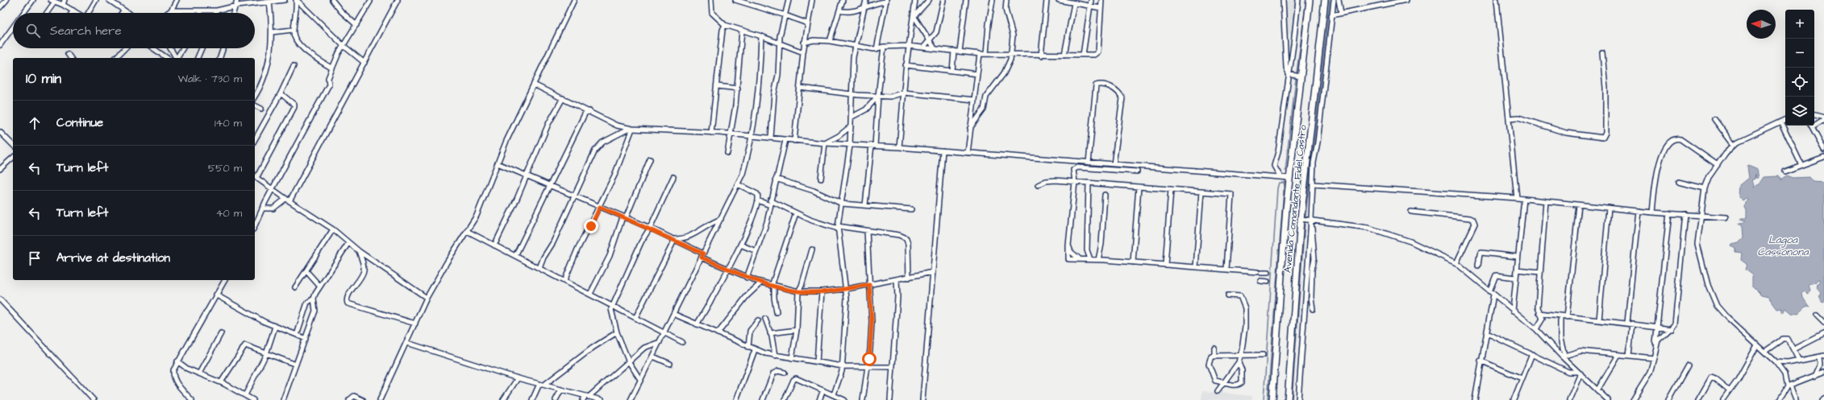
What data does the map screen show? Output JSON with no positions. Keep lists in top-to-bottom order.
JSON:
{
  "streets": {
    "highway": ["Avenida Comandante Fidel Castro"]
  },
  "water": ["Lagoa Cassonona"],
  "north": "left",
  "page": {
    "map_buttons": ["+", "−"],
    "search": "Search here",
    "heading": ["10 min", "Walk · 730 m"],
    "list": [
      ["Continue", "140 m"],
      ["Turn left", "550 m"],
      ["Turn left", "40 m"],
      "Arrive at destination"
    ]
  }
}
